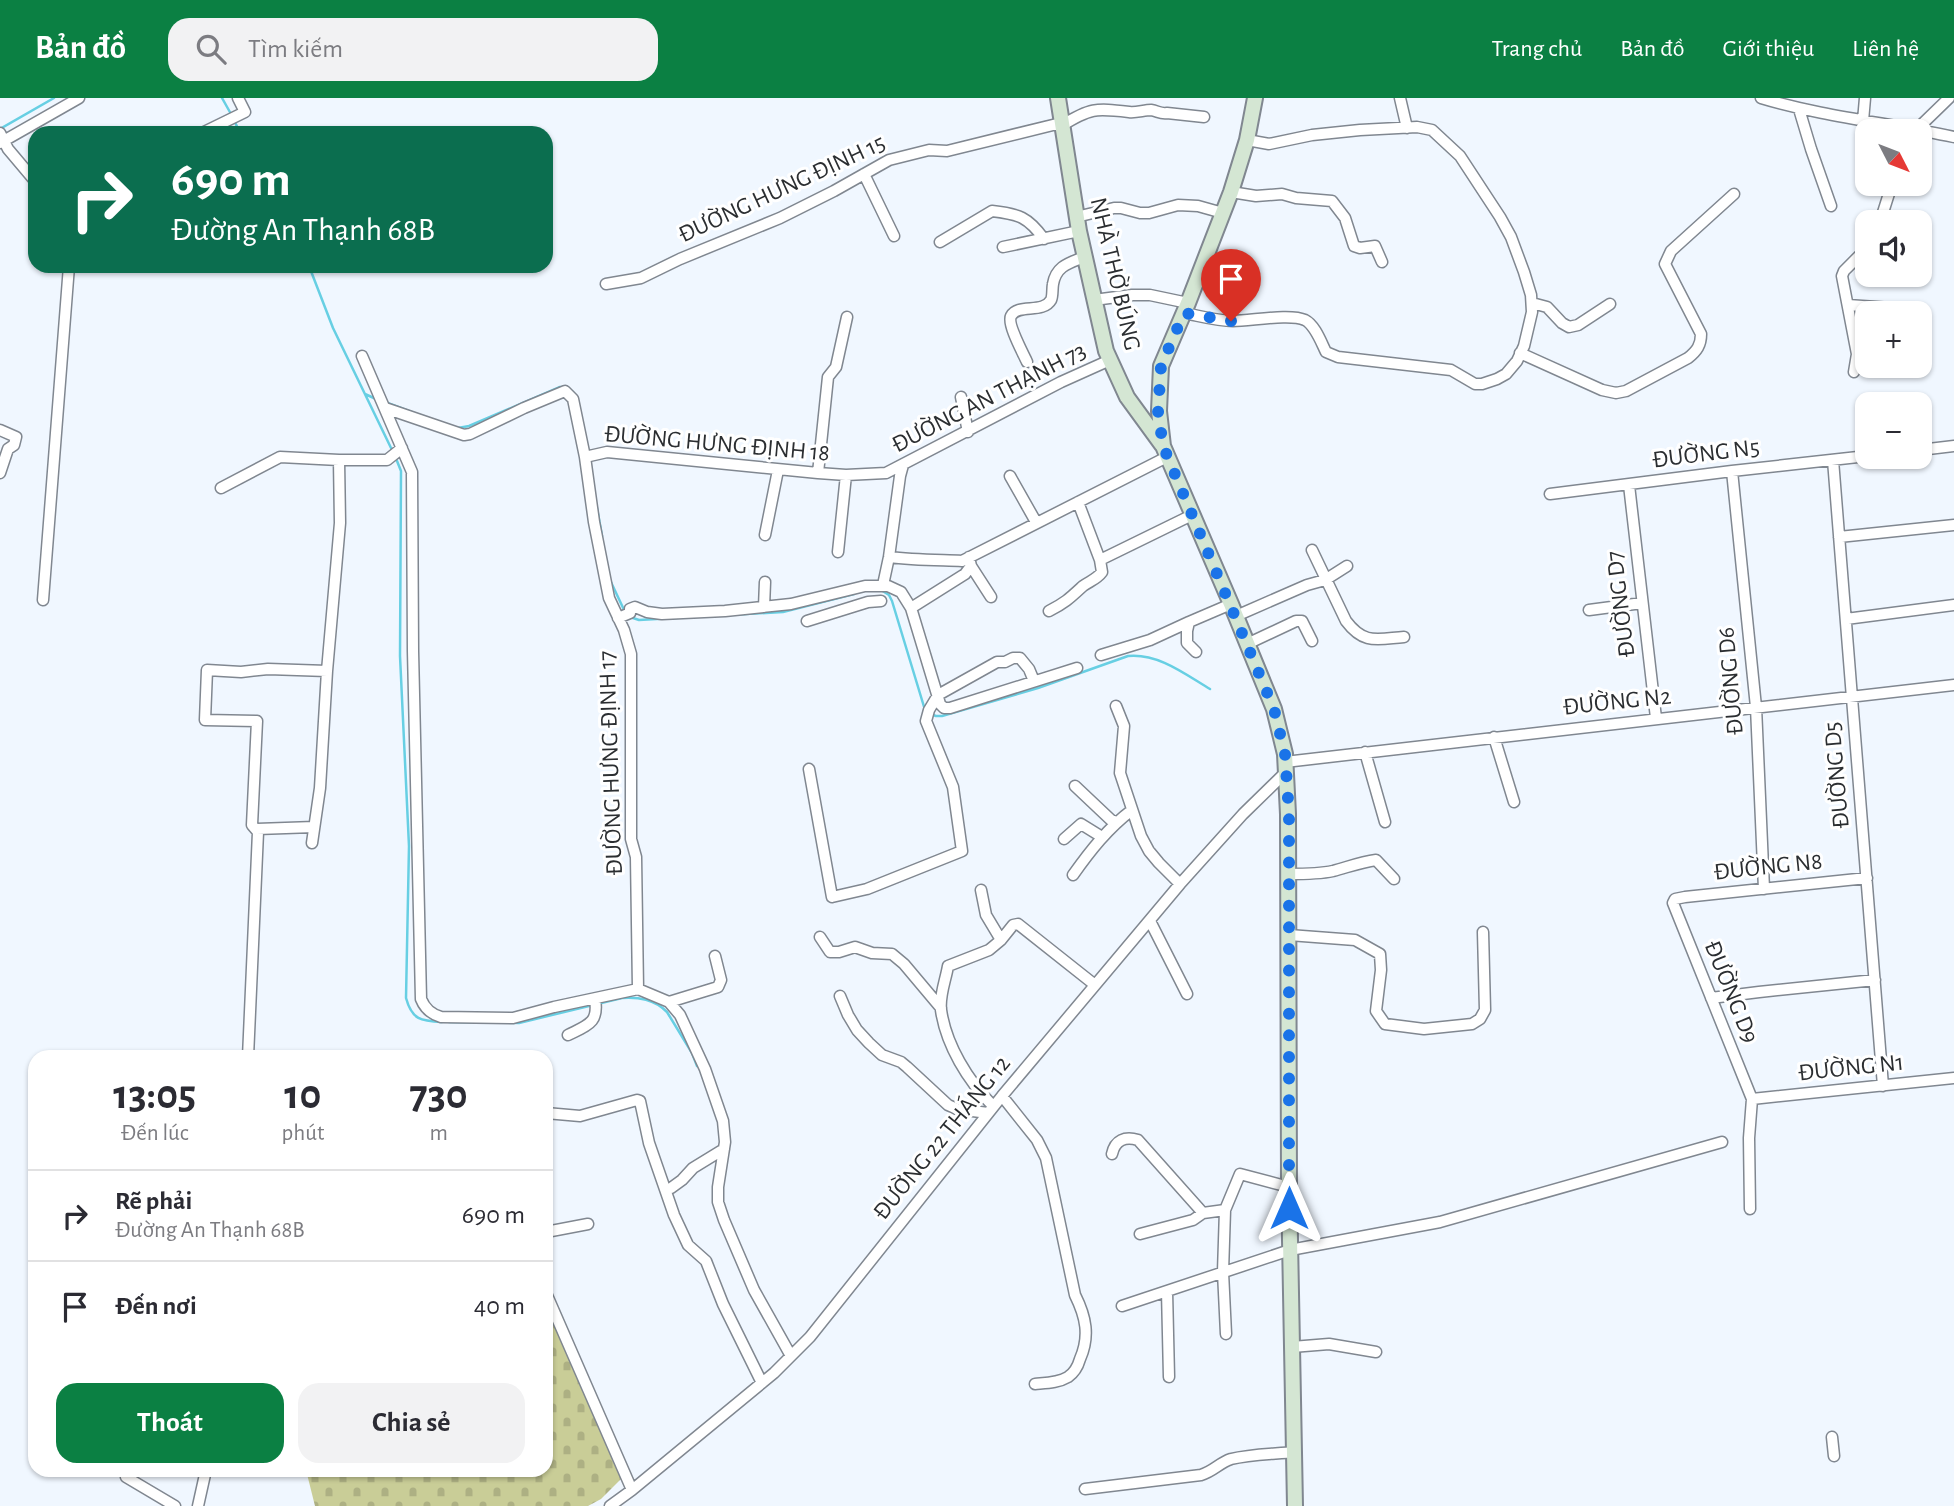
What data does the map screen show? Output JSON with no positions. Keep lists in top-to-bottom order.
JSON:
{
  "streets": {
    "main road": ["NHÀ THỜ BÚNG"],
    "street": [
      "ĐƯỜNG HƯNG ĐỊNH 15",
      "ĐƯỜNG AN THẠNH 73",
      "ĐƯỜNG HƯNG ĐỊNH 18",
      "ĐƯỜNG N5",
      "ĐƯỜNG D7",
      "ĐƯỜNG D6",
      "ĐƯỜNG N2",
      "ĐƯỜNG HƯNG ĐỊNH 17",
      "ĐƯỜNG D5",
      "ĐƯỜNG N8",
      "ĐƯỜNG D9",
      "ĐƯỜNG N1",
      "ĐƯỜNG 22 THÁNG 12"
    ]
  },
  "crossings": [
    ["ĐƯỜNG HƯNG ĐỊNH 15", "NHÀ THỜ BÚNG"],
    ["NHÀ THỜ BÚNG", "ĐƯỜNG AN THẠNH 73"],
    ["ĐƯỜNG AN THẠNH 73", "ĐƯỜNG HƯNG ĐỊNH 18"],
    ["ĐƯỜNG HƯNG ĐỊNH 18", "ĐƯỜNG HƯNG ĐỊNH 17"],
    ["ĐƯỜNG N5", "ĐƯỜNG D7"],
    ["ĐƯỜNG N5", "ĐƯỜNG D6"],
    ["ĐƯỜNG N5", "ĐƯỜNG D5"],
    ["ĐƯỜNG D7", "ĐƯỜNG N2"],
    ["ĐƯỜNG D6", "ĐƯỜNG N2"],
    ["ĐƯỜNG D6", "ĐƯỜNG N8"],
    ["ĐƯỜNG N2", "ĐƯỜNG D5"],
    ["ĐƯỜNG N2", "ĐƯỜNG 22 THÁNG 12"],
    ["ĐƯỜNG D5", "ĐƯỜNG N8"],
    ["ĐƯỜNG D5", "ĐƯỜNG N1"],
    ["ĐƯỜNG N8", "ĐƯỜNG D9"],
    ["ĐƯỜNG D9", "ĐƯỜNG N1"]
  ],
  "north": "bottom right",
  "page": {
    "header": "Bản đồ",
    "search": "Tìm kiếm",
    "nav": [
      "Trang chủ",
      "Bản đồ",
      "Giới thiệu",
      "Liên hệ"
    ],
    "map_buttons": ["+", "−"],
    "turn": ["690 m", "Đường An Thạnh 68B"],
    "eta": [
      "13:05",
      "Đến lúc",
      "10",
      "phút",
      "730",
      "m"
    ],
    "list": [
      {
        "name": "Rẽ phải",
        "note": "Đường An Thạnh 68B",
        "value": "690 m"
      },
      {
        "name": "Đến nơi",
        "value": "40 m"
      }
    ],
    "buttons": ["Thoát", "Chia sẻ"]
  }
}
